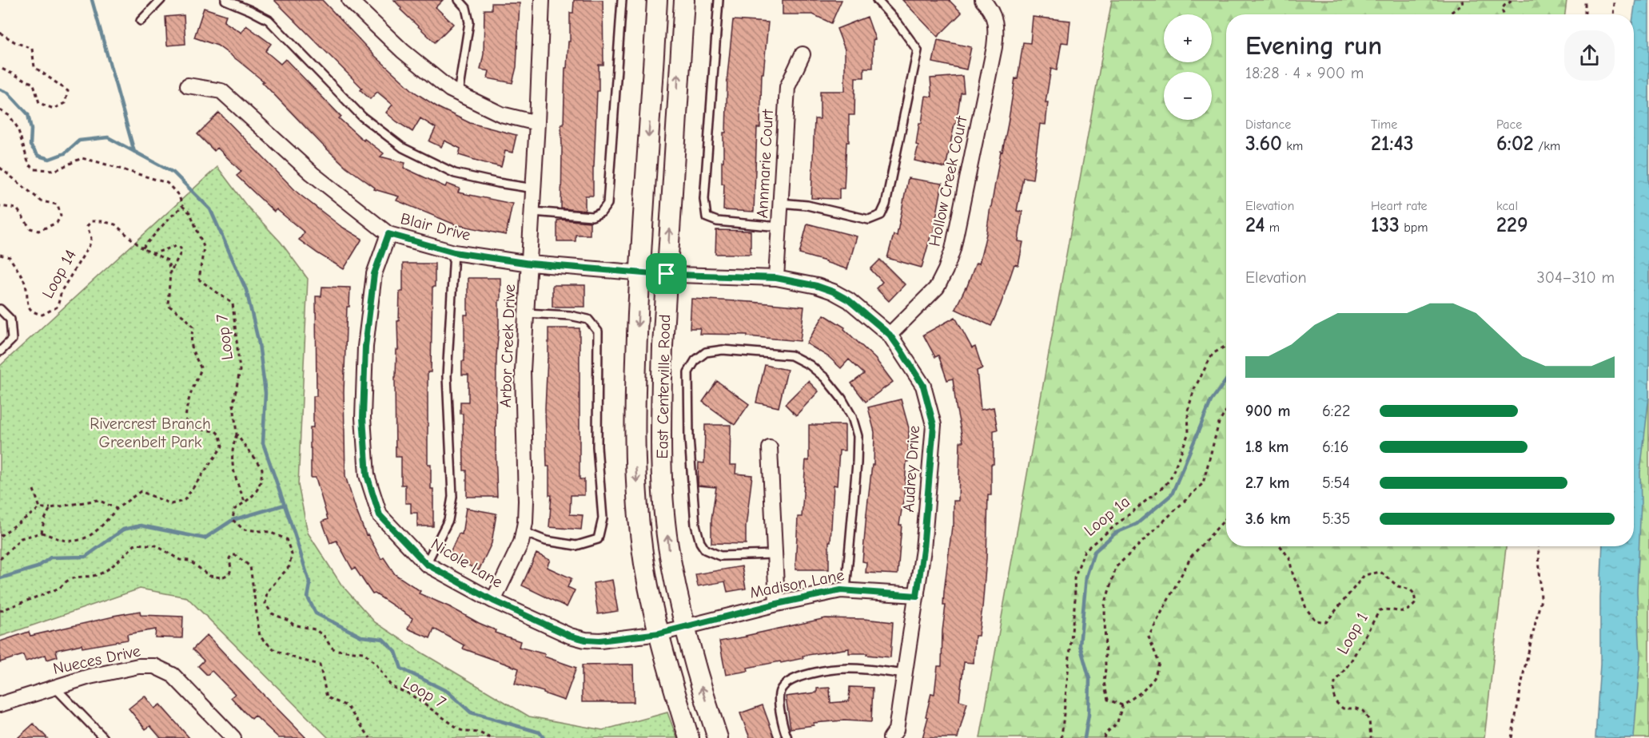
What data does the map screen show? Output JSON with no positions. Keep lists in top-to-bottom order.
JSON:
{
  "streets": {
    "main road": ["East Centerville Road"],
    "street": [
      "Annmarie Court",
      "Hollow Creek Court",
      "Blair Drive",
      "Arbor Creek Drive",
      "Audrey Drive",
      "Nicole Lane",
      "Madison Lane",
      "Nueces Drive"
    ],
    "path": [
      "Loop 14",
      "Loop 7",
      "Loop 1a",
      "Loop 1"
    ]
  },
  "crossings": [
    ["Annmarie Court", "Audrey Drive"],
    ["Hollow Creek Court", "Audrey Drive"],
    ["Blair Drive", "Arbor Creek Drive"],
    ["Blair Drive", "East Centerville Road"],
    ["Blair Drive", "Audrey Drive"],
    ["Blair Drive", "Nicole Lane"],
    ["Arbor Creek Drive", "Nicole Lane"],
    ["East Centerville Road", "Audrey Drive"],
    ["East Centerville Road", "Nicole Lane"],
    ["East Centerville Road", "Madison Lane"],
    ["Audrey Drive", "Madison Lane"],
    ["Nicole Lane", "Madison Lane"]
  ],
  "parks": ["Rivercrest Branch Greenbelt Park"],
  "page": {
    "map_buttons": ["+", "−"],
    "heading": ["Evening run", "18:28 · 4 × 900 m"],
    "stats": [
      ["Distance", "3.60 km"],
      ["Time", "21:43"],
      ["Pace", "6:02 /km"],
      ["Elevation", "24 m"],
      ["Heart rate", "133 bpm"],
      ["kcal", "229"]
    ],
    "chart": ["Elevation", "304–310 m"],
    "list": [
      {
        "name": "900 m",
        "note": "6:22"
      },
      {
        "name": "1.8 km",
        "note": "6:16"
      },
      {
        "name": "2.7 km",
        "note": "5:54"
      },
      {
        "name": "3.6 km",
        "note": "5:35"
      }
    ]
  }
}
